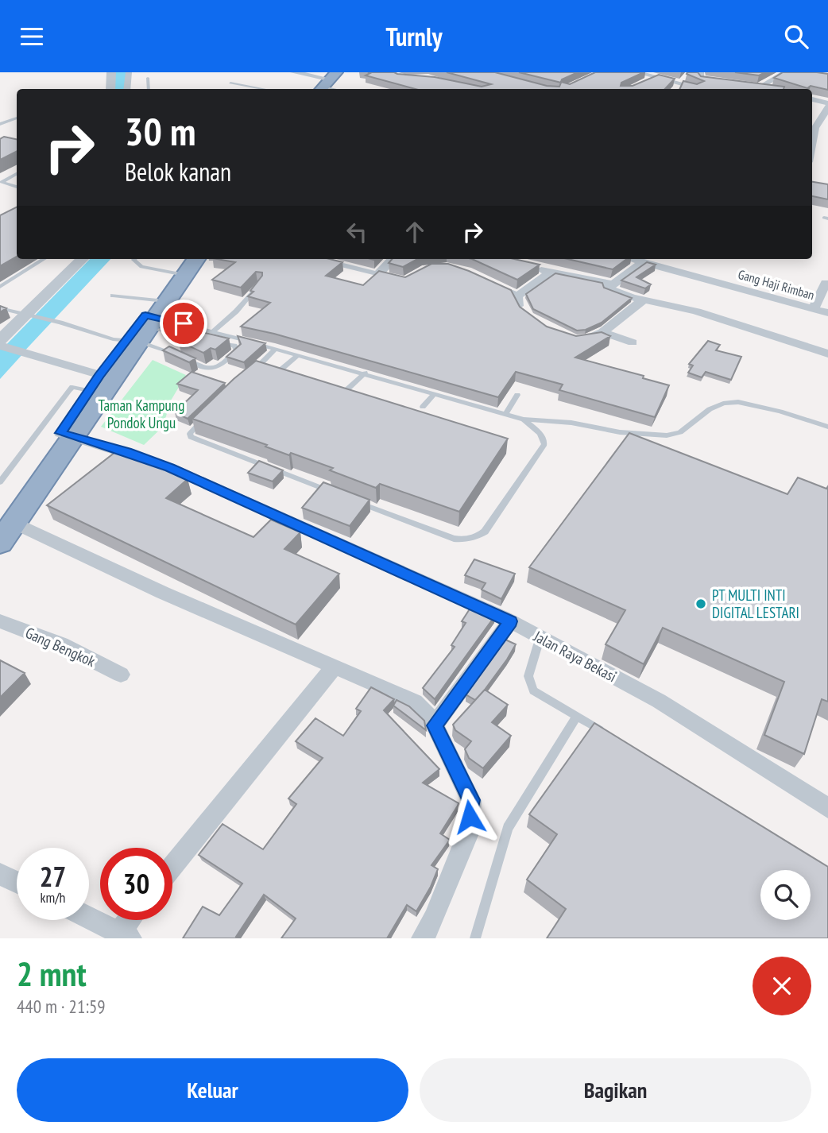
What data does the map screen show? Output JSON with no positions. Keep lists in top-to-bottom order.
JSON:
{
  "streets": {
    "street": ["Gang Haji Rimban", "Gang Bengkok", "Jalan Raya Bekasi"]
  },
  "parks": ["Taman Kampung Pondok Ungu"],
  "places": ["PT MULTI INTI DIGITAL LESTARI"],
  "page": {
    "header": "Turnly",
    "turn": ["30 m", "Belok kanan"],
    "speed": "27 km/h",
    "limit": "30",
    "heading": ["2 mnt", "440 m · 21:59"],
    "buttons": ["Keluar", "Bagikan"]
  }
}
